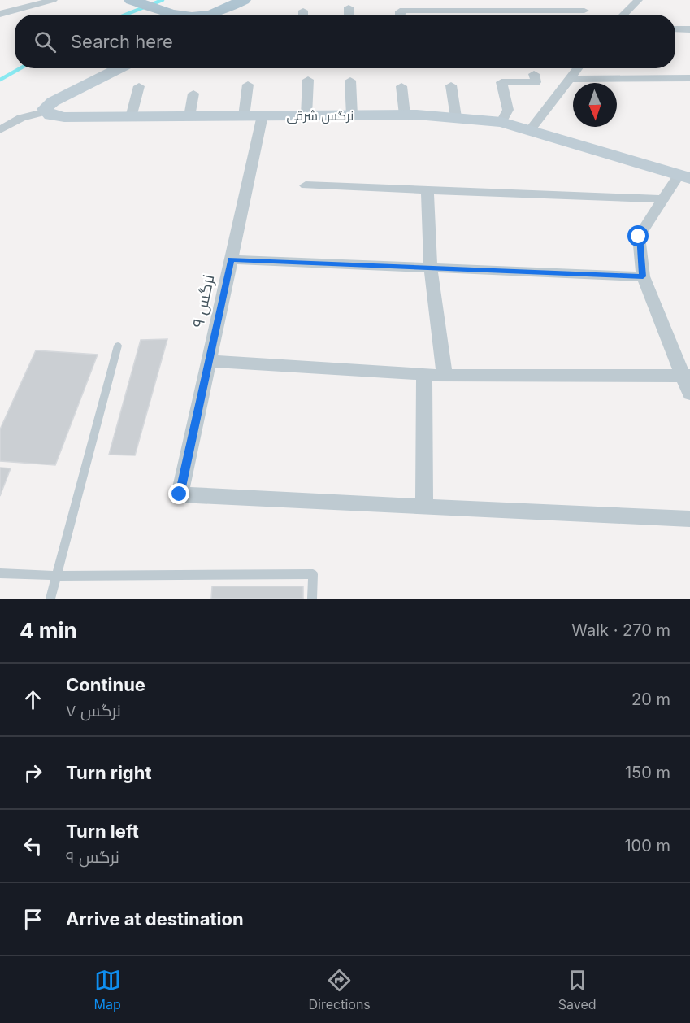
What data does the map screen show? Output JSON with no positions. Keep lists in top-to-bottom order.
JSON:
{
  "streets": {
    "street": ["نرگس شرقی", "نرگس ۹"]
  },
  "crossings": [
    ["نرگس شرقی", "نرگس ۹"]
  ],
  "north": "bottom",
  "page": {
    "search": "Search here",
    "heading": ["4 min", "Walk · 270 m"],
    "list": [
      ["Continue", "نرگس ۷", "20 m"],
      ["Turn right", "150 m"],
      ["Turn left", "نرگس ۹", "100 m"],
      "Arrive at destination"
    ],
    "nav": ["Map", "Directions", "Saved"]
  }
}
